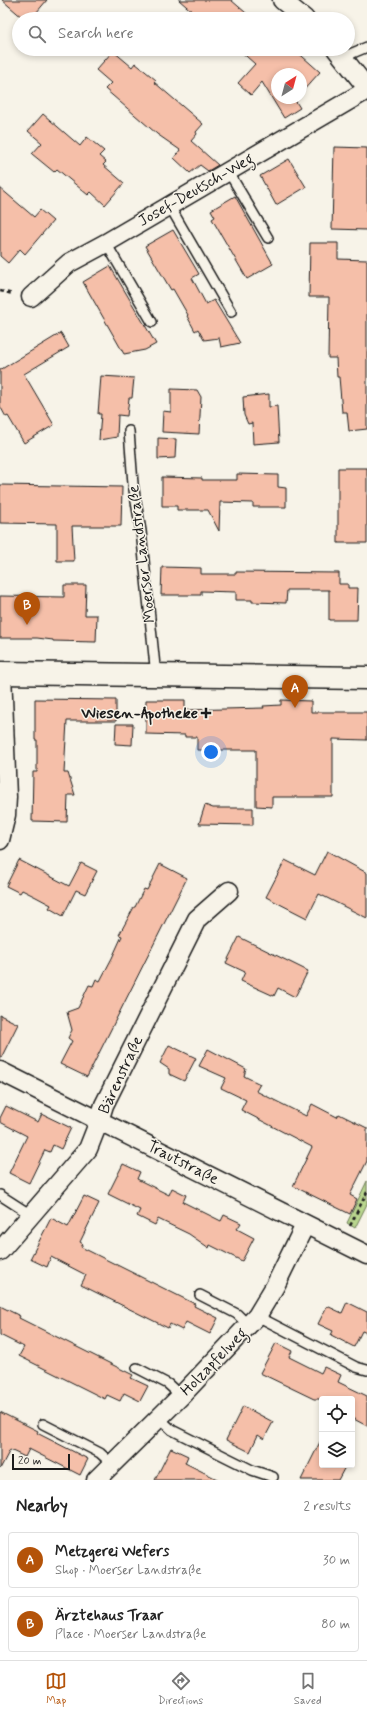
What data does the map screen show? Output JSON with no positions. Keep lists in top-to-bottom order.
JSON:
{
  "streets": {
    "street": [
      "Josef-Deutsch-Weg",
      "Bärenstraße",
      "Trautstraße",
      "Holzapfelweg"
    ],
    "lane": ["Moerser Landstraße"]
  },
  "crossings": [
    ["Bärenstraße", "Trautstraße"],
    ["Trautstraße", "Holzapfelweg"]
  ],
  "places": {
    "health": ["Wiesen-Apotheke"]
  },
  "scale_bar": "20 m",
  "north": "top right",
  "page": {
    "search": "Search here",
    "pins": ["B", "A"],
    "scale": "20 m",
    "heading": ["Nearby", "2 results"],
    "list": [
      {
        "mark": "A",
        "name": "Metzgerei Wefers",
        "note": "Shop · Moerser Landstraße",
        "value": "30 m"
      },
      {
        "mark": "B",
        "name": "Ärztehaus Traar",
        "note": "Place · Moerser Landstraße",
        "value": "80 m"
      }
    ],
    "nav": ["Map", "Directions", "Saved"]
  }
}
